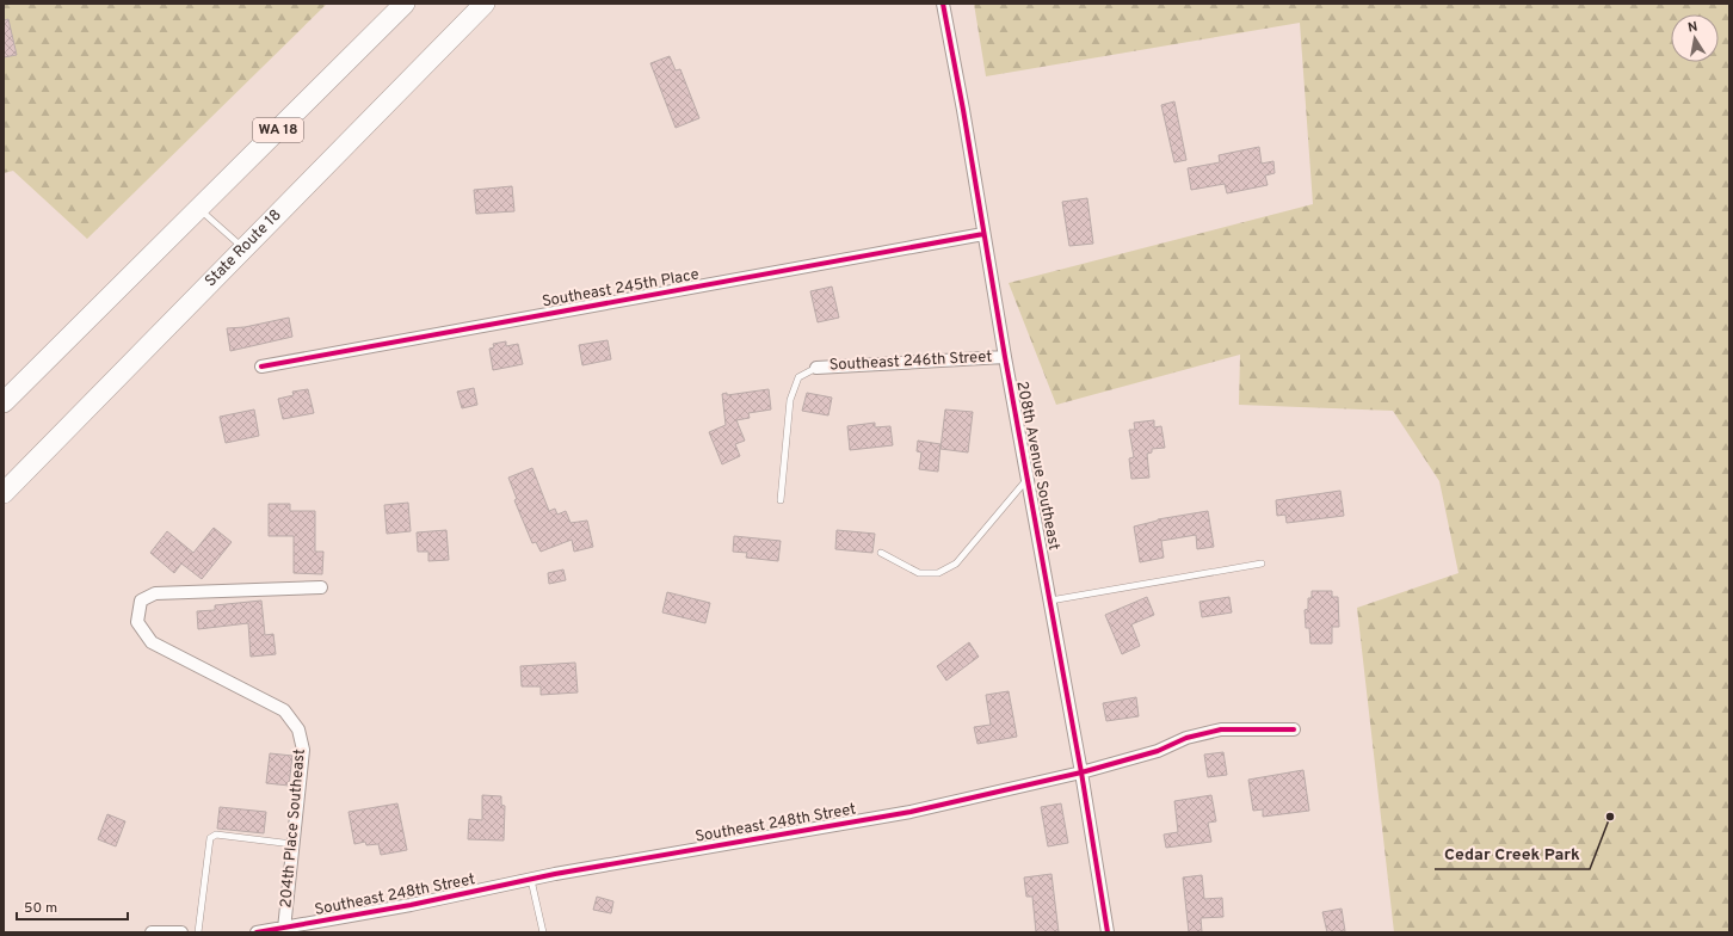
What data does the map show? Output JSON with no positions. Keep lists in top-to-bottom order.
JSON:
{
  "streets": {
    "highway": ["WA 18", "State Route 18"],
    "street": [
      "Southeast 245th Place",
      "Southeast 246th Street",
      "208th Avenue Southeast",
      "Southeast 248th Street",
      "204th Place Southeast"
    ]
  },
  "crossings": [
    ["Southeast 245th Place", "208th Avenue Southeast"],
    ["Southeast 246th Street", "208th Avenue Southeast"],
    ["208th Avenue Southeast", "Southeast 248th Street"],
    ["Southeast 248th Street", "204th Place Southeast"]
  ],
  "places": ["Cedar Creek Park"],
  "scale_bar": "50 m",
  "north": "top"
}
